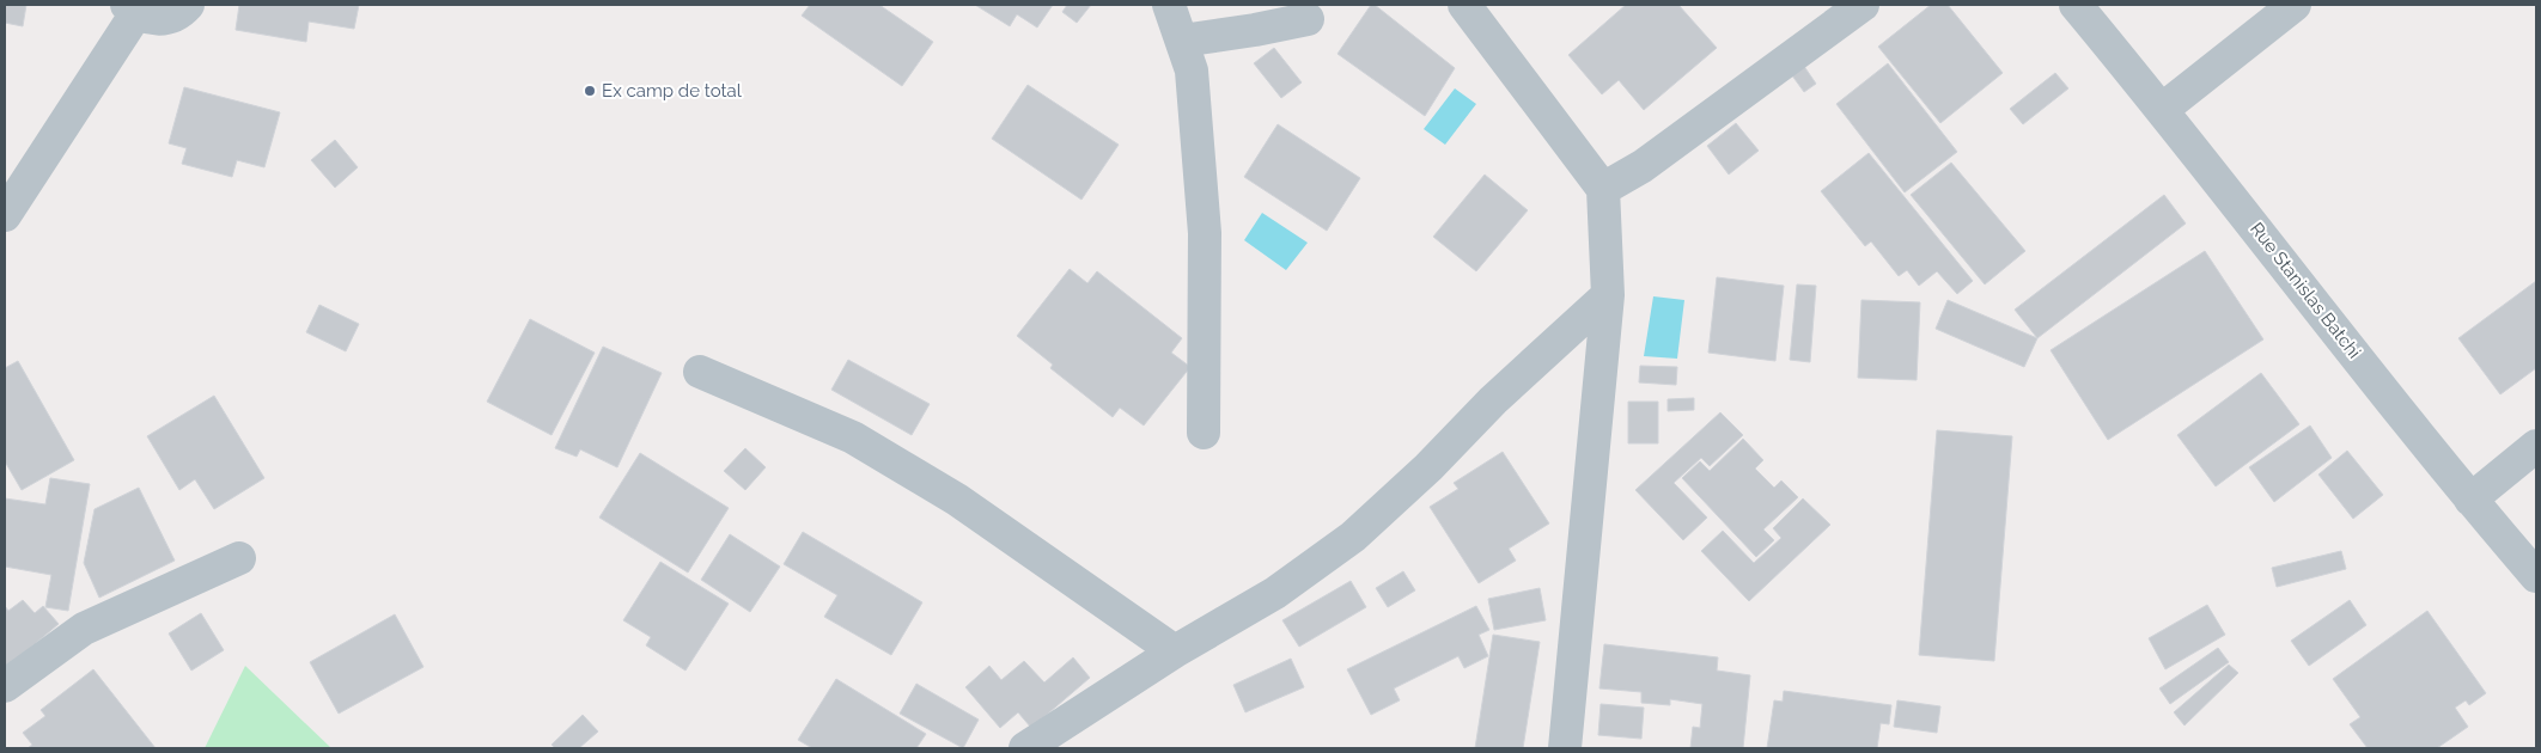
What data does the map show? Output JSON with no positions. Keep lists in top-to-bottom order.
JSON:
{
  "streets": {
    "street": ["Rue Stanislas Batchi"]
  },
  "places": ["Ex camp de total"]
}
